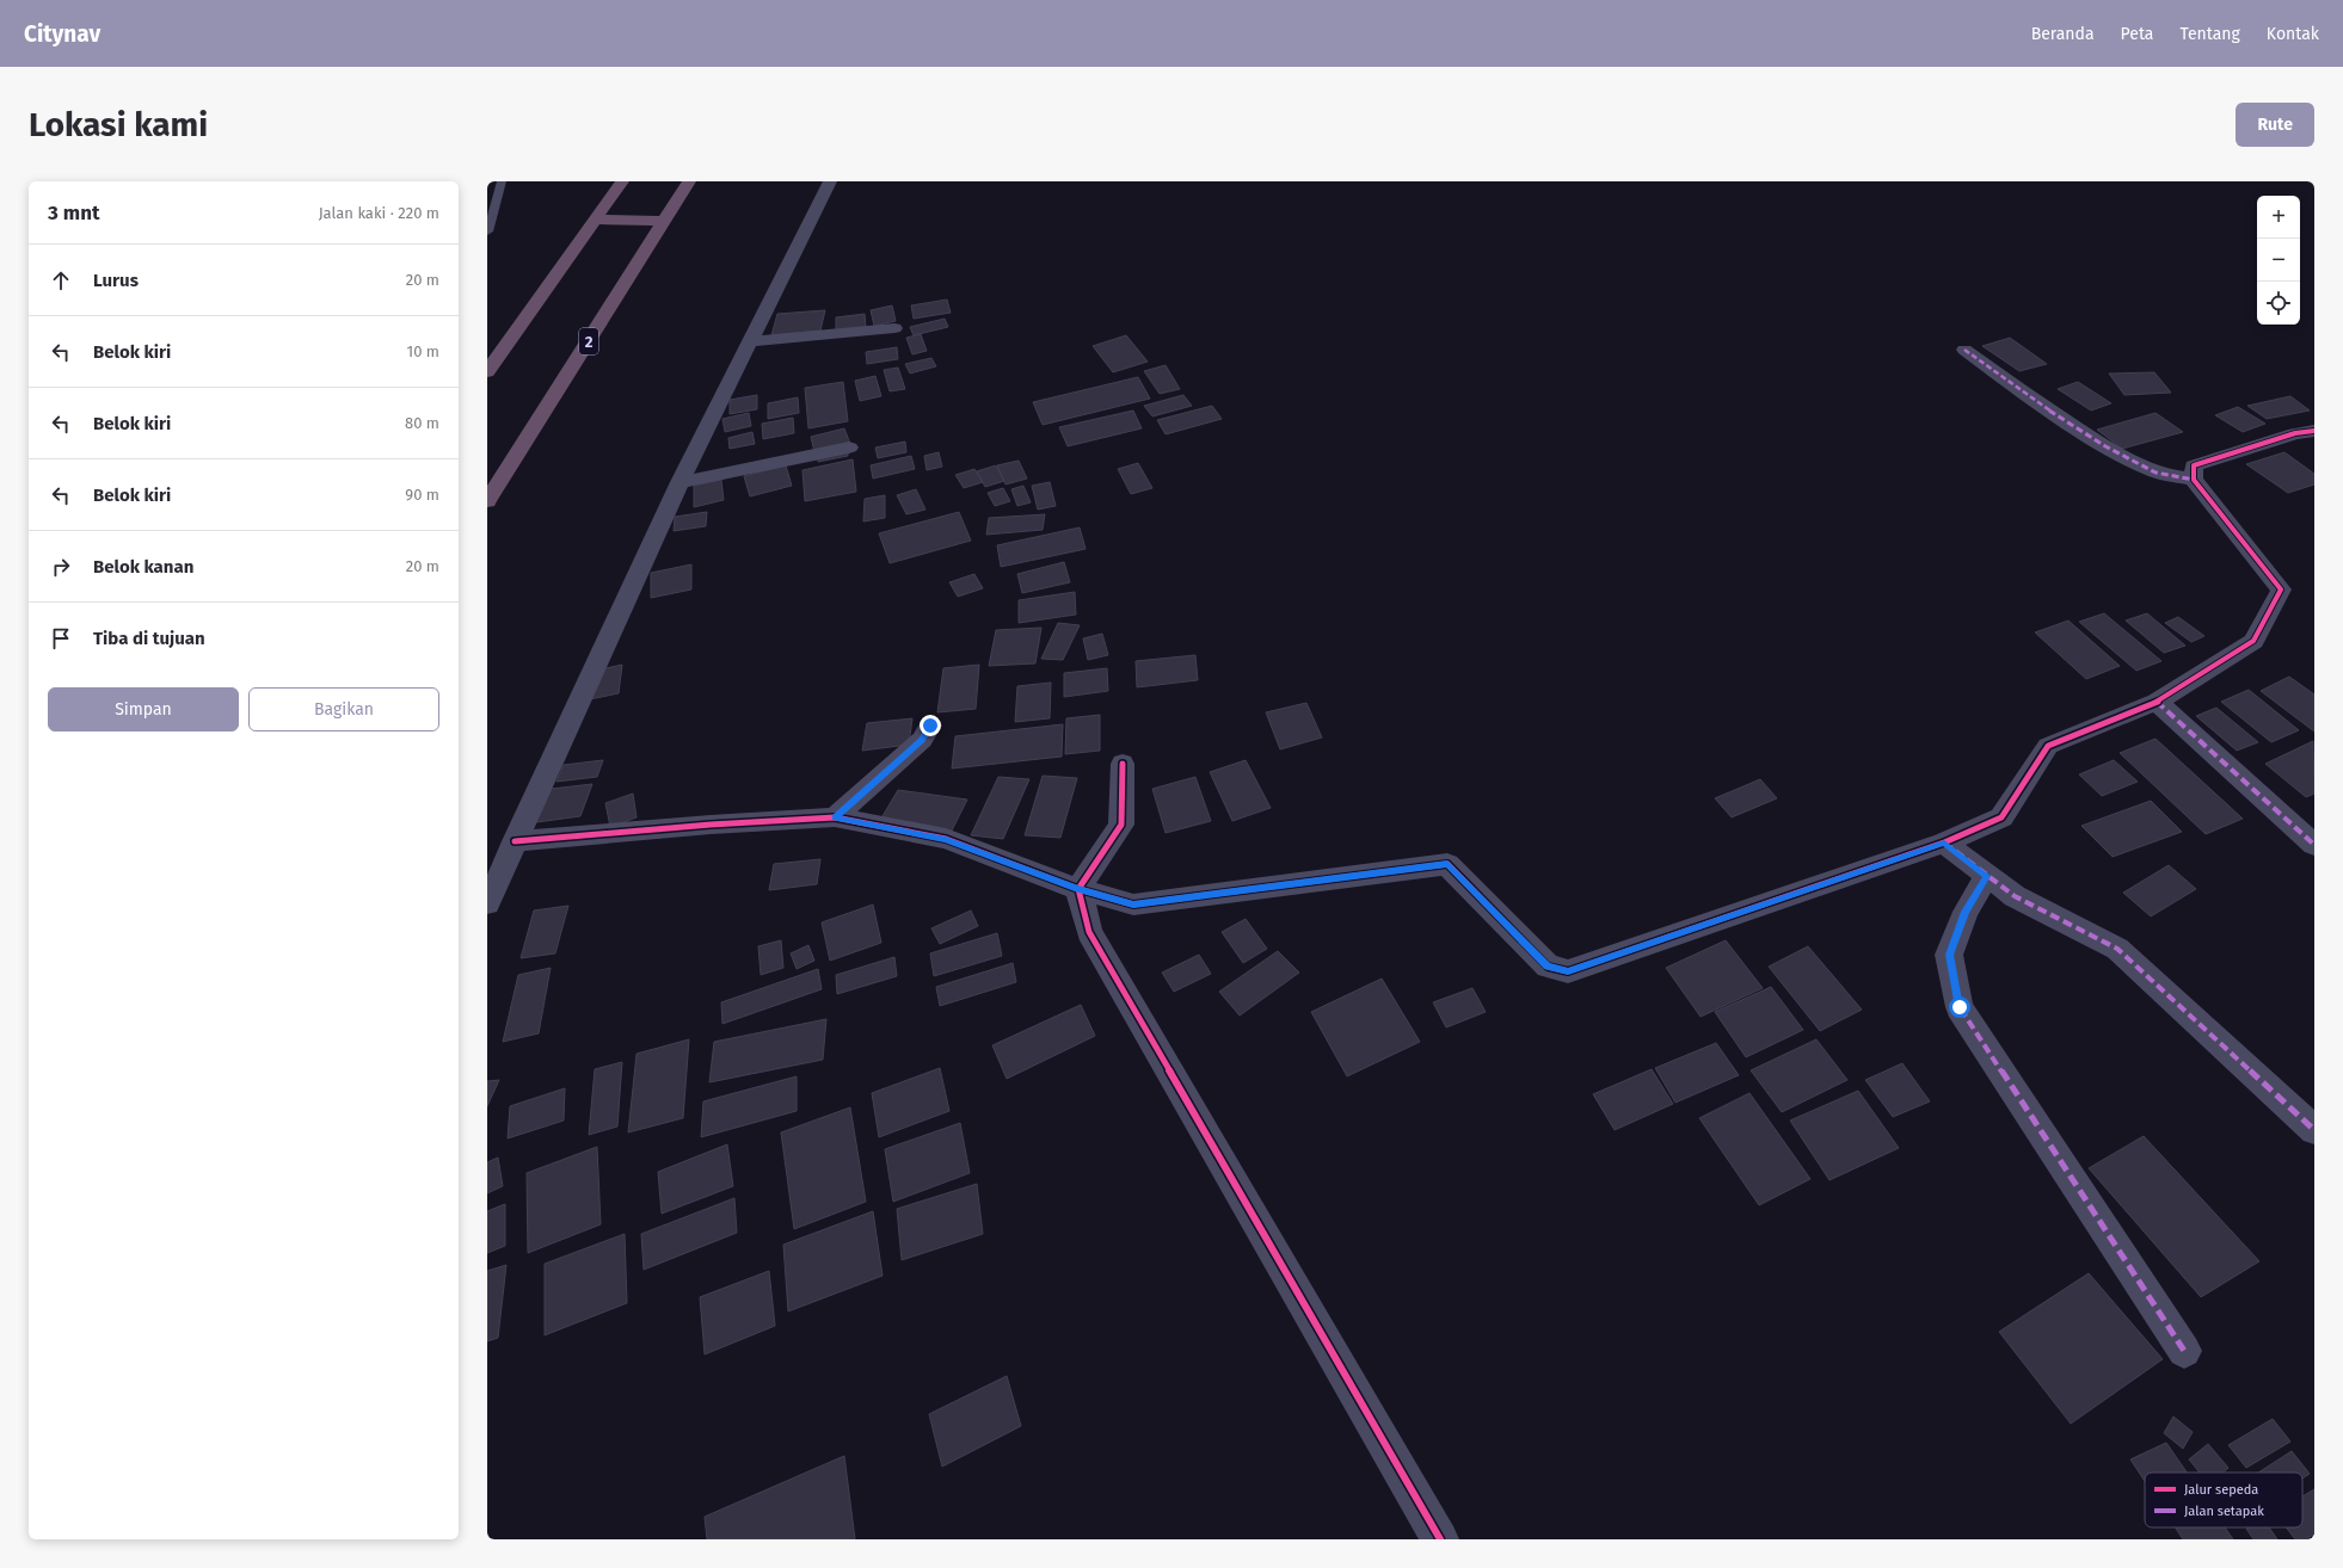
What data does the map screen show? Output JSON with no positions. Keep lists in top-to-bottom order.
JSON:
{
  "streets": {
    "highway": ["2"]
  },
  "legend": ["Jalur sepeda", "Jalan setapak"],
  "page": {
    "header": "Citynav",
    "nav": [
      "Beranda",
      "Peta",
      "Tentang",
      "Kontak"
    ],
    "buttons": [
      "Rute",
      ["Simpan", "Bagikan"]
    ],
    "title": "Lokasi kami",
    "heading": ["3 mnt", "Jalan kaki · 220 m"],
    "map_buttons": ["+", "−"],
    "list": [
      ["Lurus", "20 m"],
      ["Belok kiri", "10 m"],
      ["Belok kiri", "80 m"],
      ["Belok kiri", "90 m"],
      ["Belok kanan", "20 m"],
      "Tiba di tujuan"
    ]
  }
}
